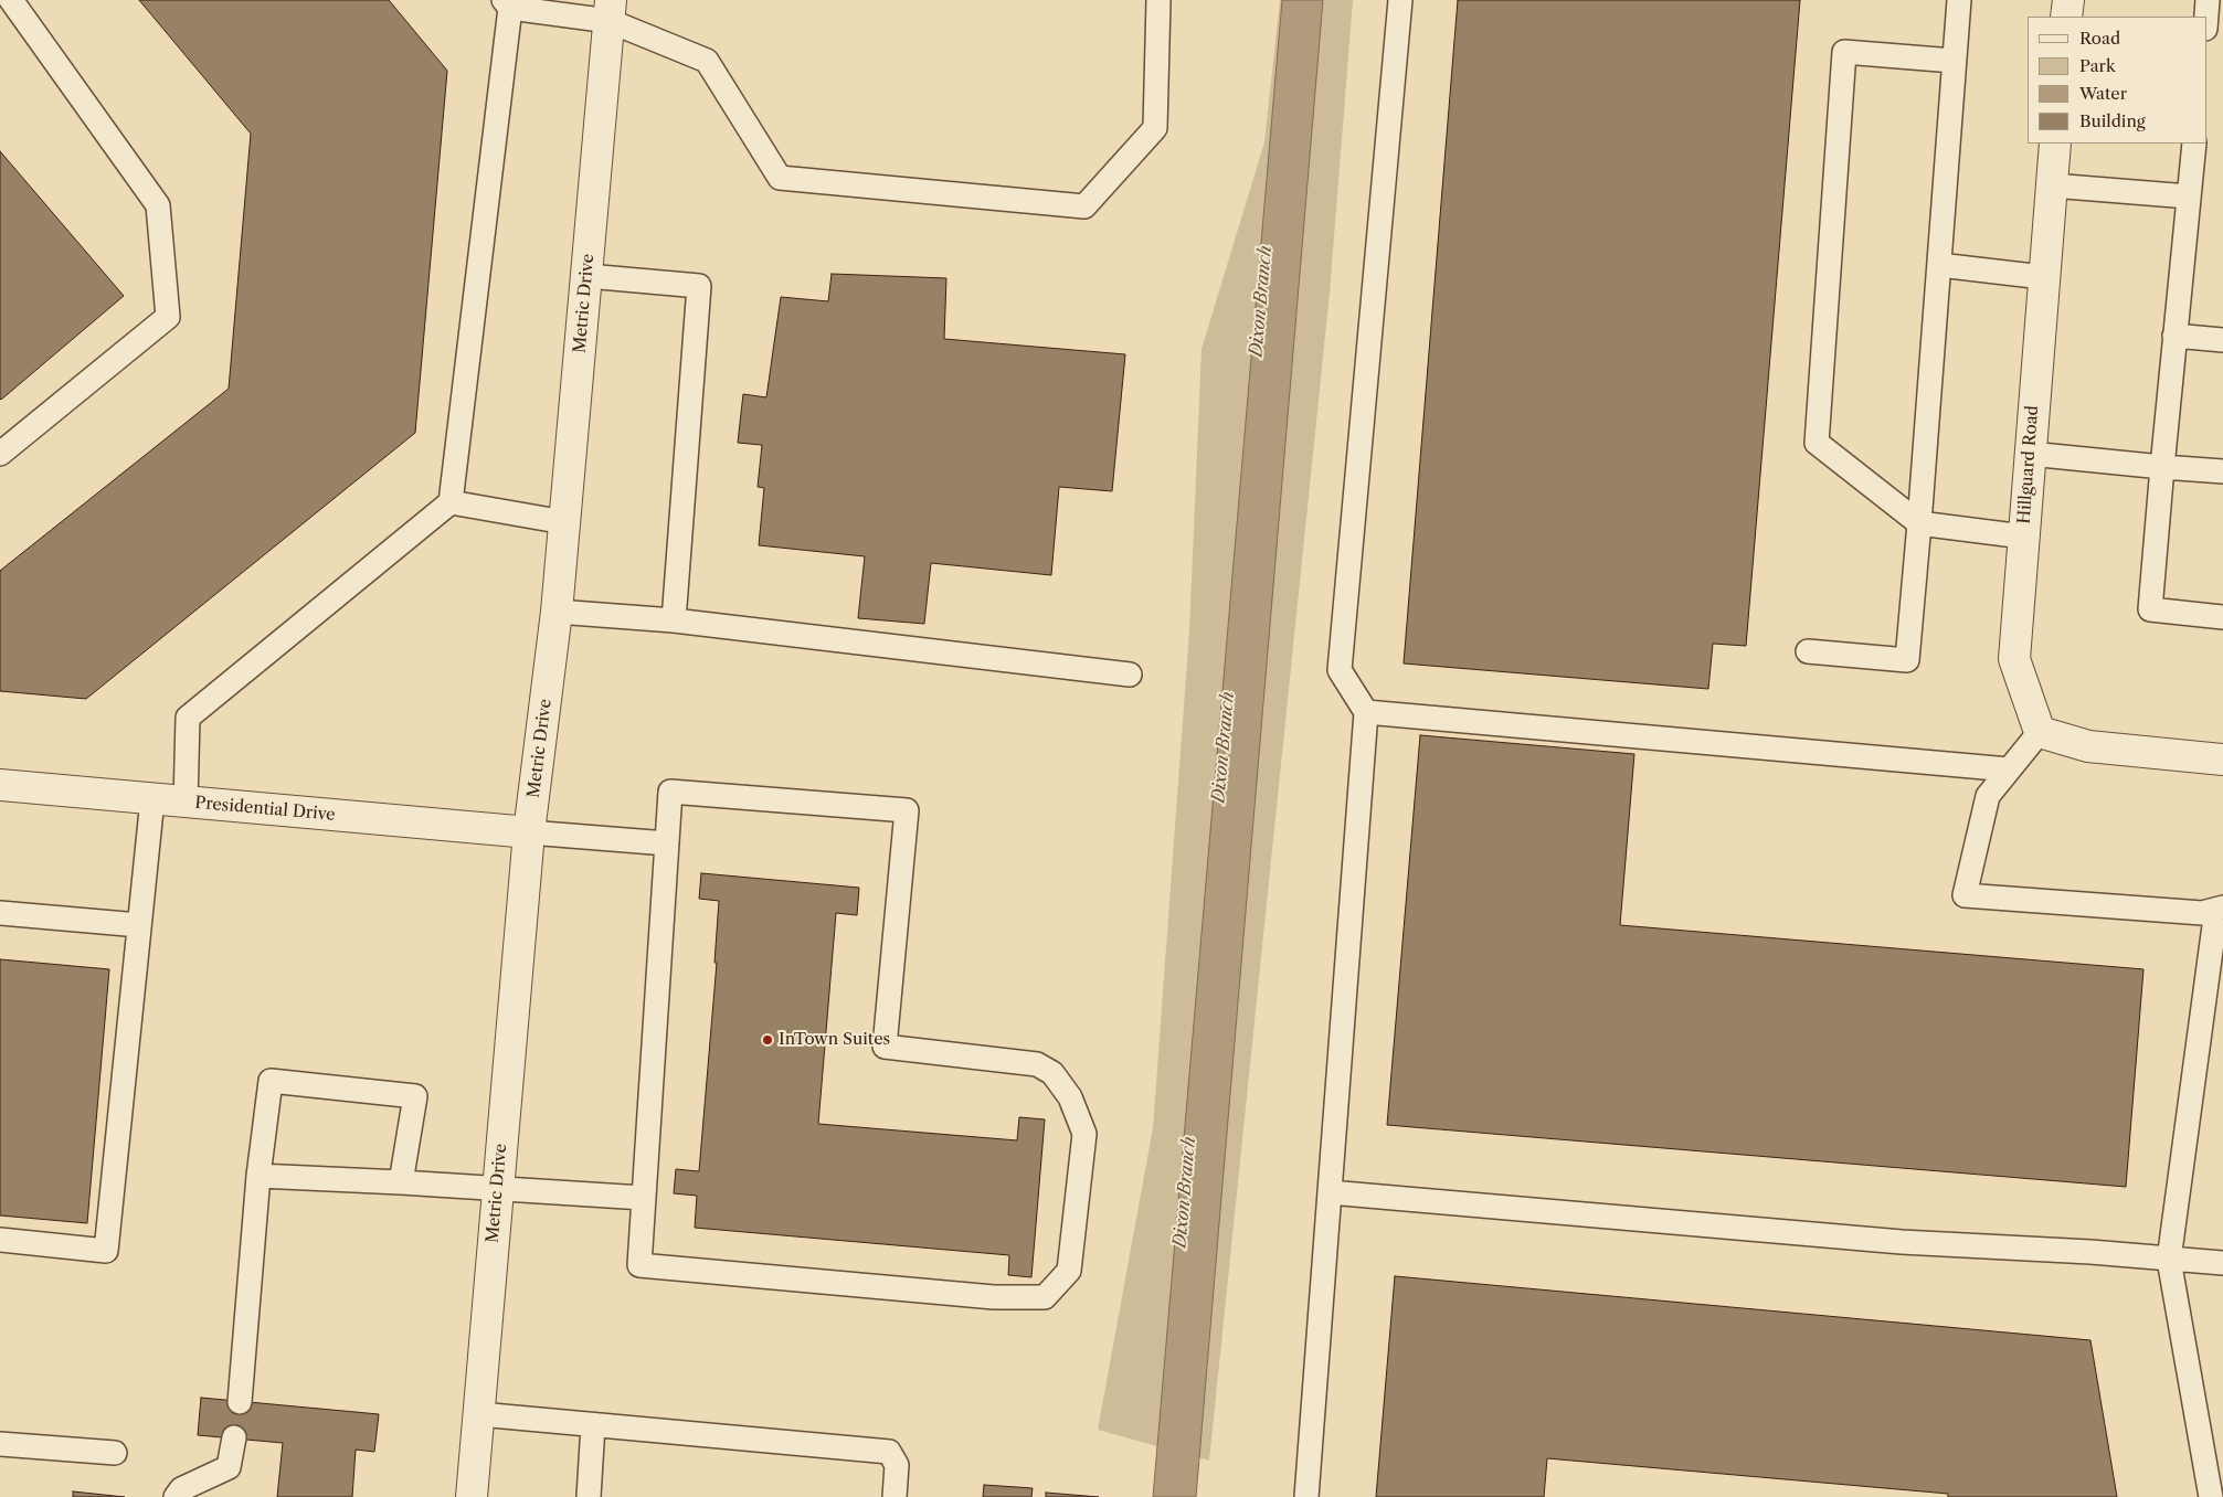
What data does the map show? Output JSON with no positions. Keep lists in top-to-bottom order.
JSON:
{
  "streets": {
    "street": ["Metric Drive", "Hillguard Road", "Presidential Drive"]
  },
  "crossings": [
    ["Metric Drive", "Presidential Drive"]
  ],
  "water": ["Dixon Branch"],
  "places": ["InTown Suites"],
  "legend": [
    "Road",
    "Park",
    "Water",
    "Building"
  ]
}
